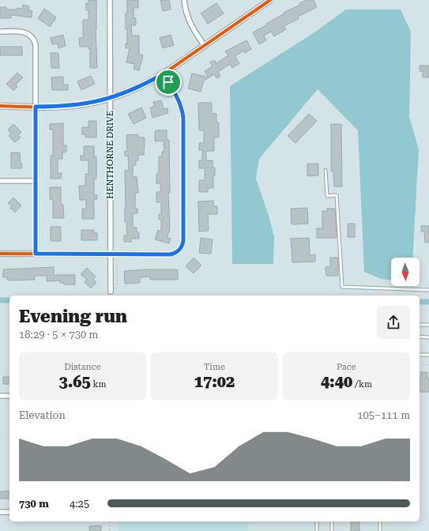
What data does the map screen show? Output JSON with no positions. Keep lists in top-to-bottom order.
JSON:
{
  "streets": {
    "street": ["HENTHORNE DRIVE"]
  },
  "north": "bottom",
  "page": {
    "heading": ["Evening run", "18:29 · 5 × 730 m"],
    "stats": [
      ["Distance", "3.65 km"],
      ["Time", "17:02"],
      ["Pace", "4:40 /km"]
    ],
    "chart": ["Elevation", "105–111 m"],
    "list": [
      {
        "name": "730 m",
        "note": "4:25"
      }
    ]
  }
}
